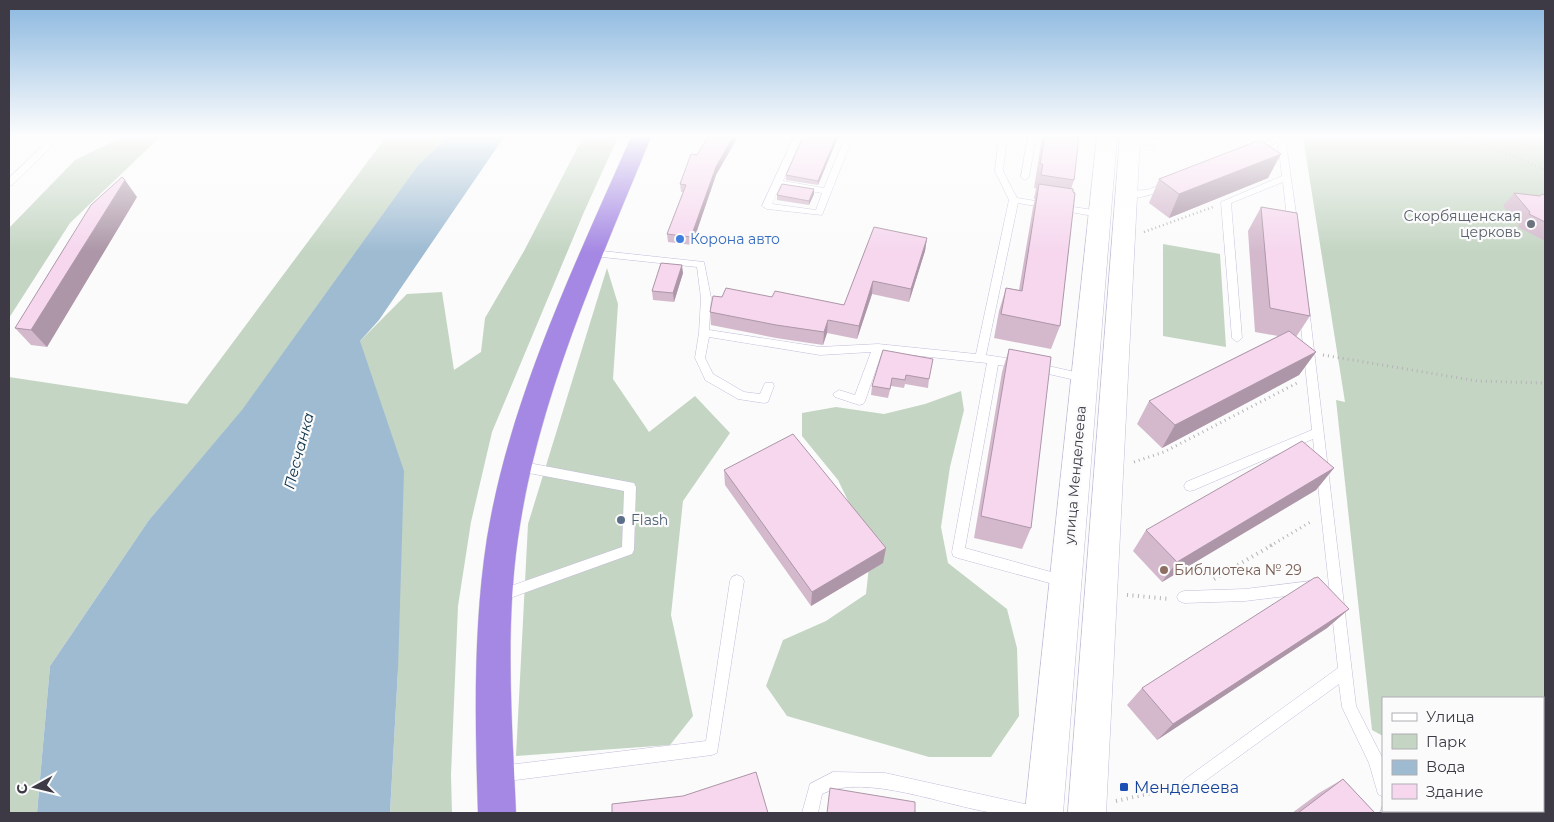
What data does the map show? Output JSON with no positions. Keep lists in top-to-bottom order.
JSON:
{
  "streets": {
    "street": ["улица Менделеева"]
  },
  "water": ["Песчанка"],
  "places": {
    "other": [
      "Скорбященская церковь",
      "Корона авто",
      "Flash",
      "Библиотека № 29"
    ],
    "transit": ["Менделеева"]
  },
  "legend": [
    "Улица",
    "Парк",
    "Вода",
    "Здание"
  ],
  "north": "left"
}
